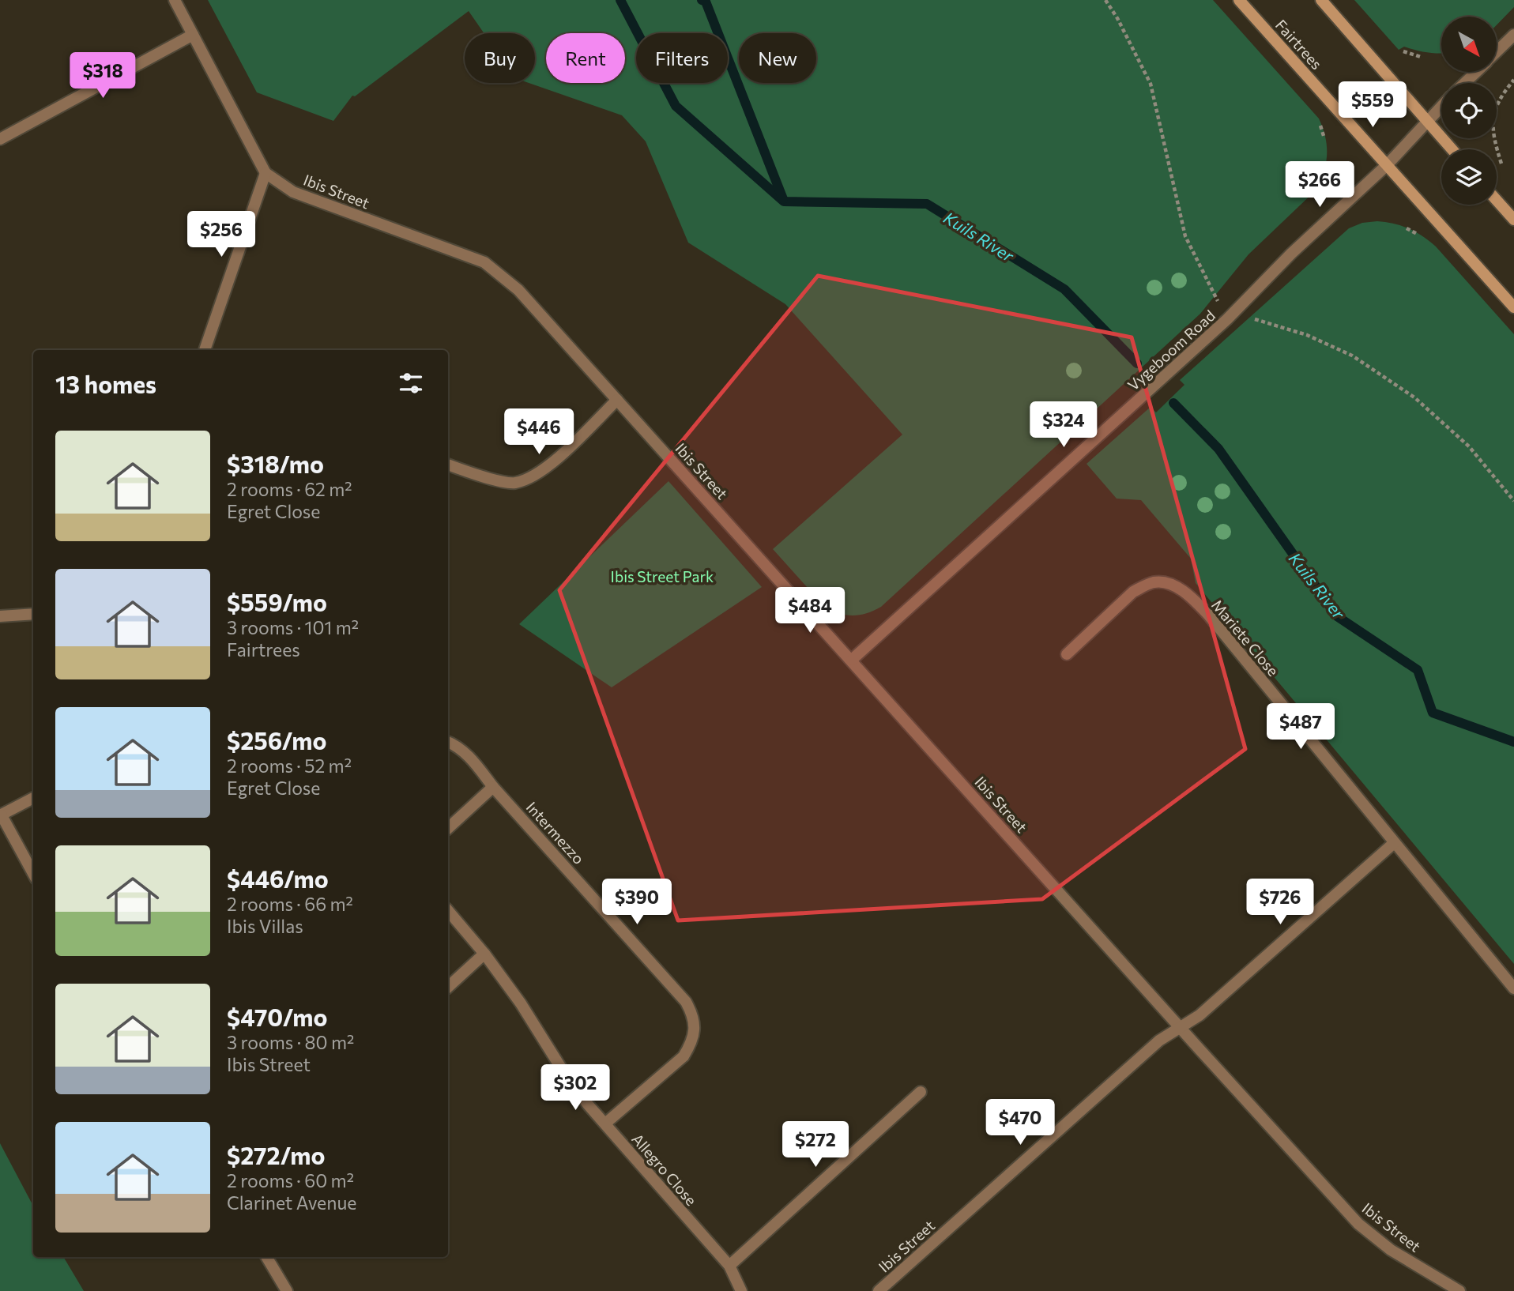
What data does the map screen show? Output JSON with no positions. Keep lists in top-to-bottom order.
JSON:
{
  "streets": {
    "main road": ["Fairtrees"],
    "street": [
      "Ibis Street",
      "Vygeboom Road",
      "Mariete Close",
      "Intermezzo",
      "Allegro Close"
    ]
  },
  "crossings": [
    ["Fairtrees", "Vygeboom Road"],
    ["Ibis Street", "Vygeboom Road"],
    ["Intermezzo", "Allegro Close"]
  ],
  "water": ["Kuils River"],
  "parks": ["Ibis Street Park"],
  "north": "bottom right",
  "page": {
    "chip": [
      "Buy",
      "Rent",
      "Filters",
      "New"
    ],
    "price": [
      "$318",
      "$559",
      "$266",
      "$256",
      "$324",
      "$446",
      "$484",
      "$487",
      "$390",
      "$726",
      "$302",
      "$470",
      "$272"
    ],
    "heading": "13 homes",
    "list": [
      {
        "name": "$318/mo",
        "note": "2 rooms · 62 m² · Egret Close"
      },
      {
        "name": "$559/mo",
        "note": "3 rooms · 101 m² · Fairtrees"
      },
      {
        "name": "$256/mo",
        "note": "2 rooms · 52 m² · Egret Close"
      },
      {
        "name": "$446/mo",
        "note": "2 rooms · 66 m² · Ibis Villas"
      },
      {
        "name": "$470/mo",
        "note": "3 rooms · 80 m² · Ibis Street"
      },
      {
        "name": "$272/mo",
        "note": "2 rooms · 60 m² · Clarinet Avenue"
      }
    ]
  }
}
